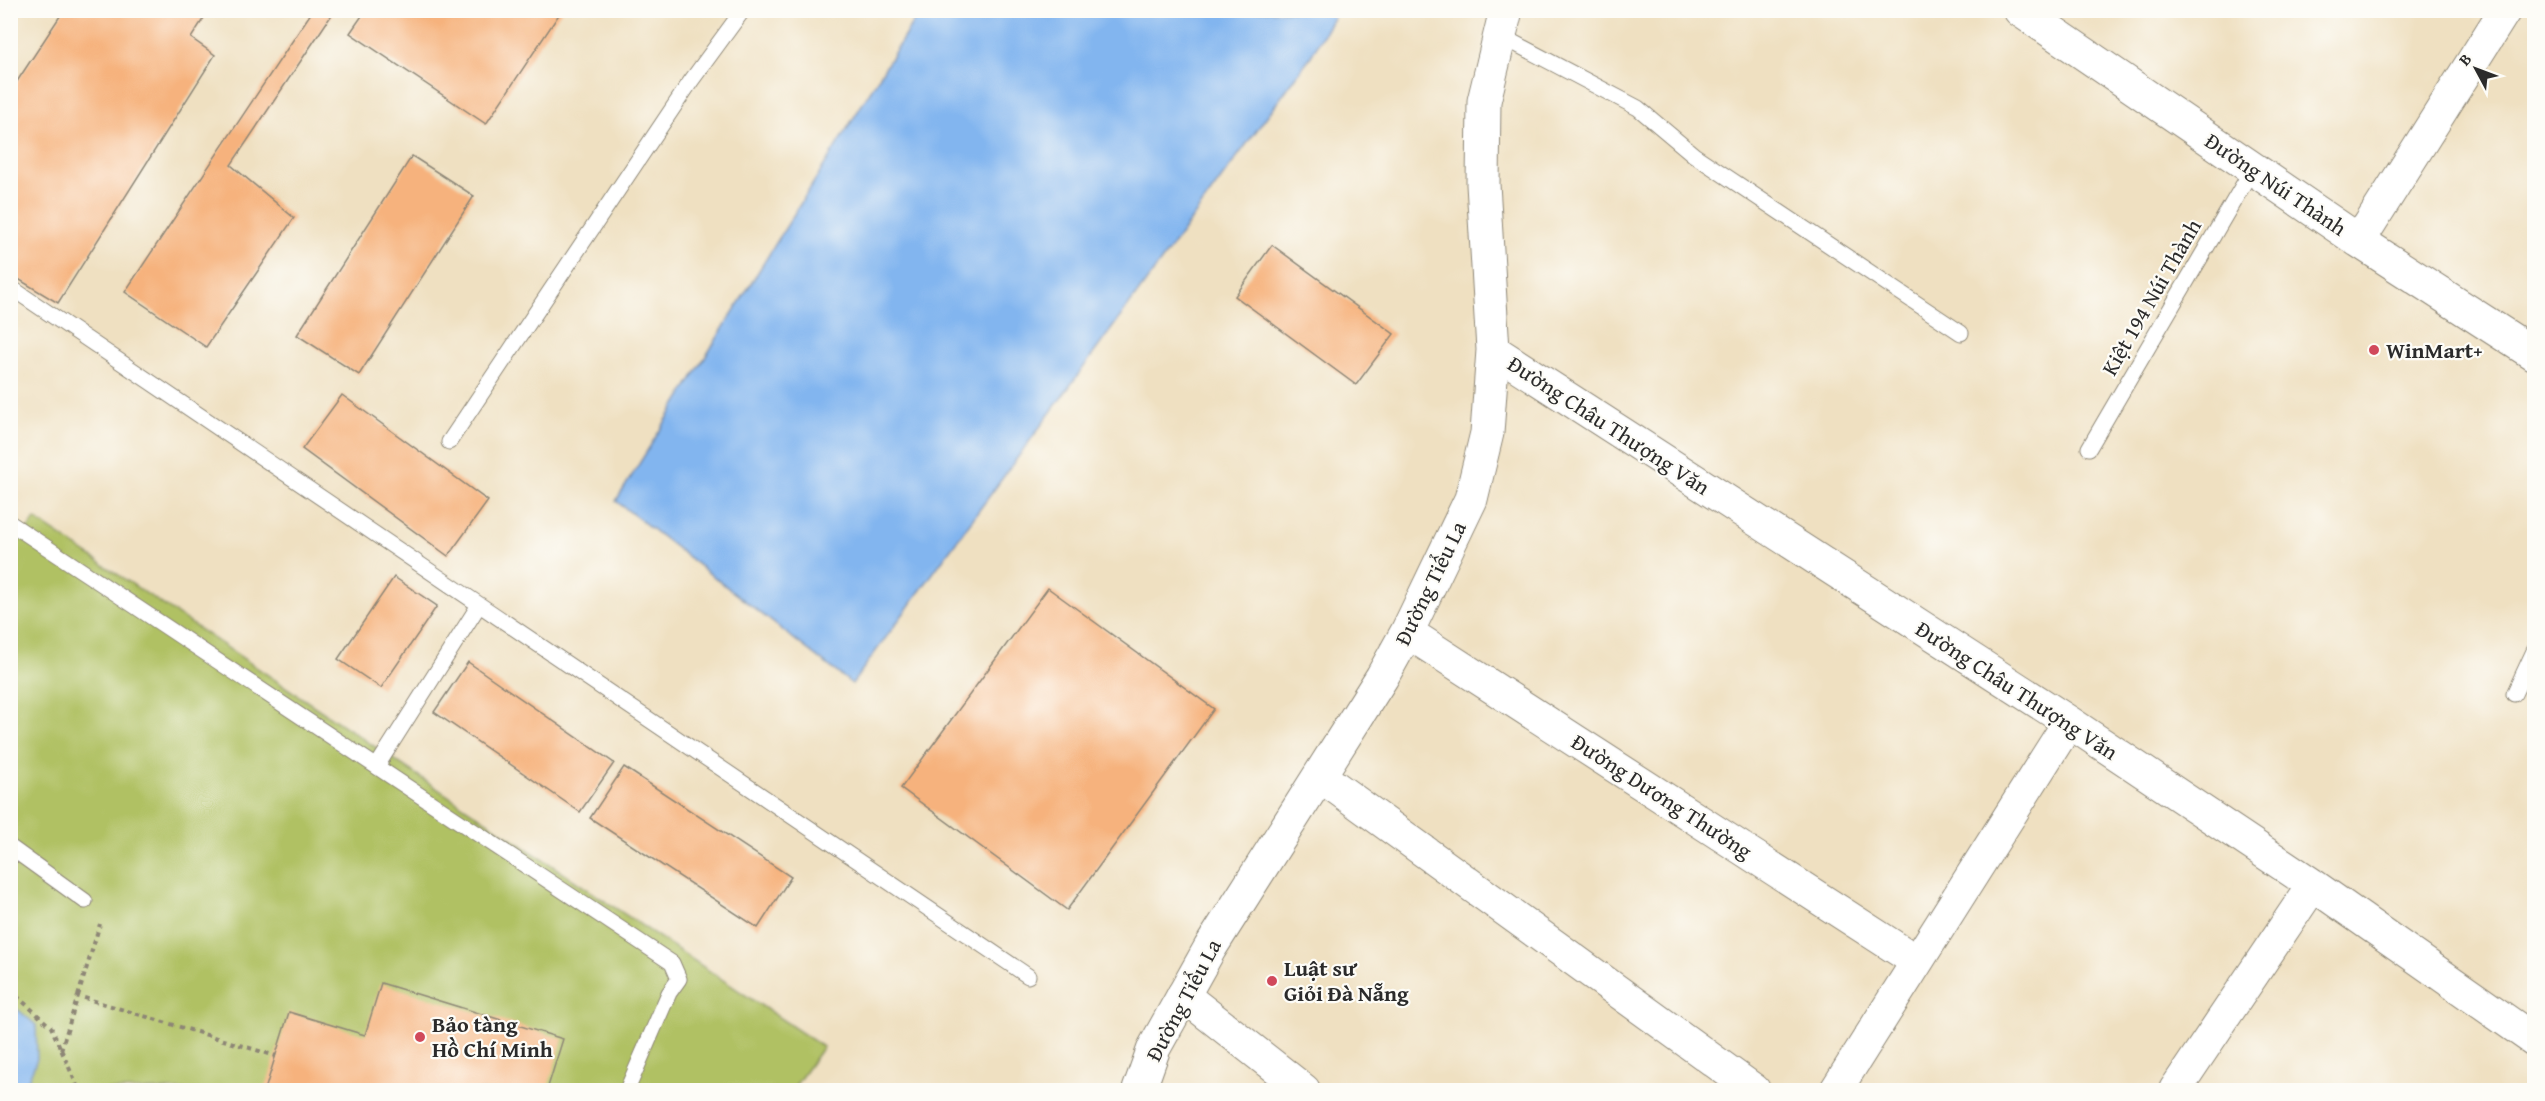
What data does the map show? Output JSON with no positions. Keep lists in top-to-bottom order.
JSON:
{
  "streets": {
    "main road": ["Đường Núi Thành", "Đường Tiểu La"],
    "street": ["Đường Châu Thượng Văn", "Đường Dương Thường"],
    "lane": ["Kiệt 194 Núi Thành"]
  },
  "crossings": [
    ["Đường Núi Thành", "Kiệt 194 Núi Thành"],
    ["Đường Châu Thượng Văn", "Đường Tiểu La"],
    ["Đường Tiểu La", "Đường Dương Thường"]
  ],
  "places": ["WinMart+", "Luật sư Giỏi Đà Nẵng", "Bảo tàng Hồ Chí Minh"],
  "north": "top left"
}
